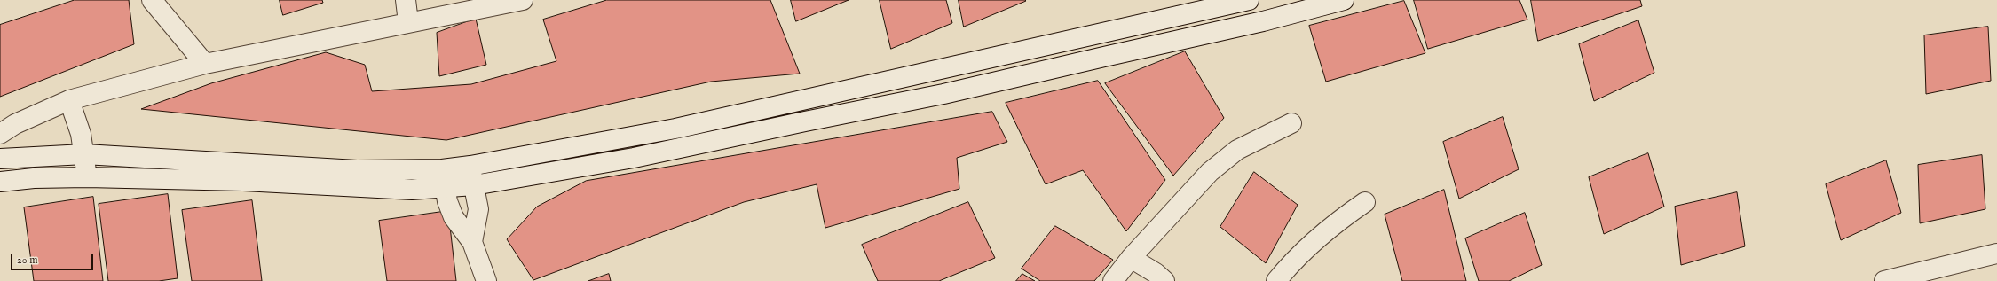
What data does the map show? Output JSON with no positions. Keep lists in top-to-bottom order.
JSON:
{
  "scale_bar": "20 m"
}
